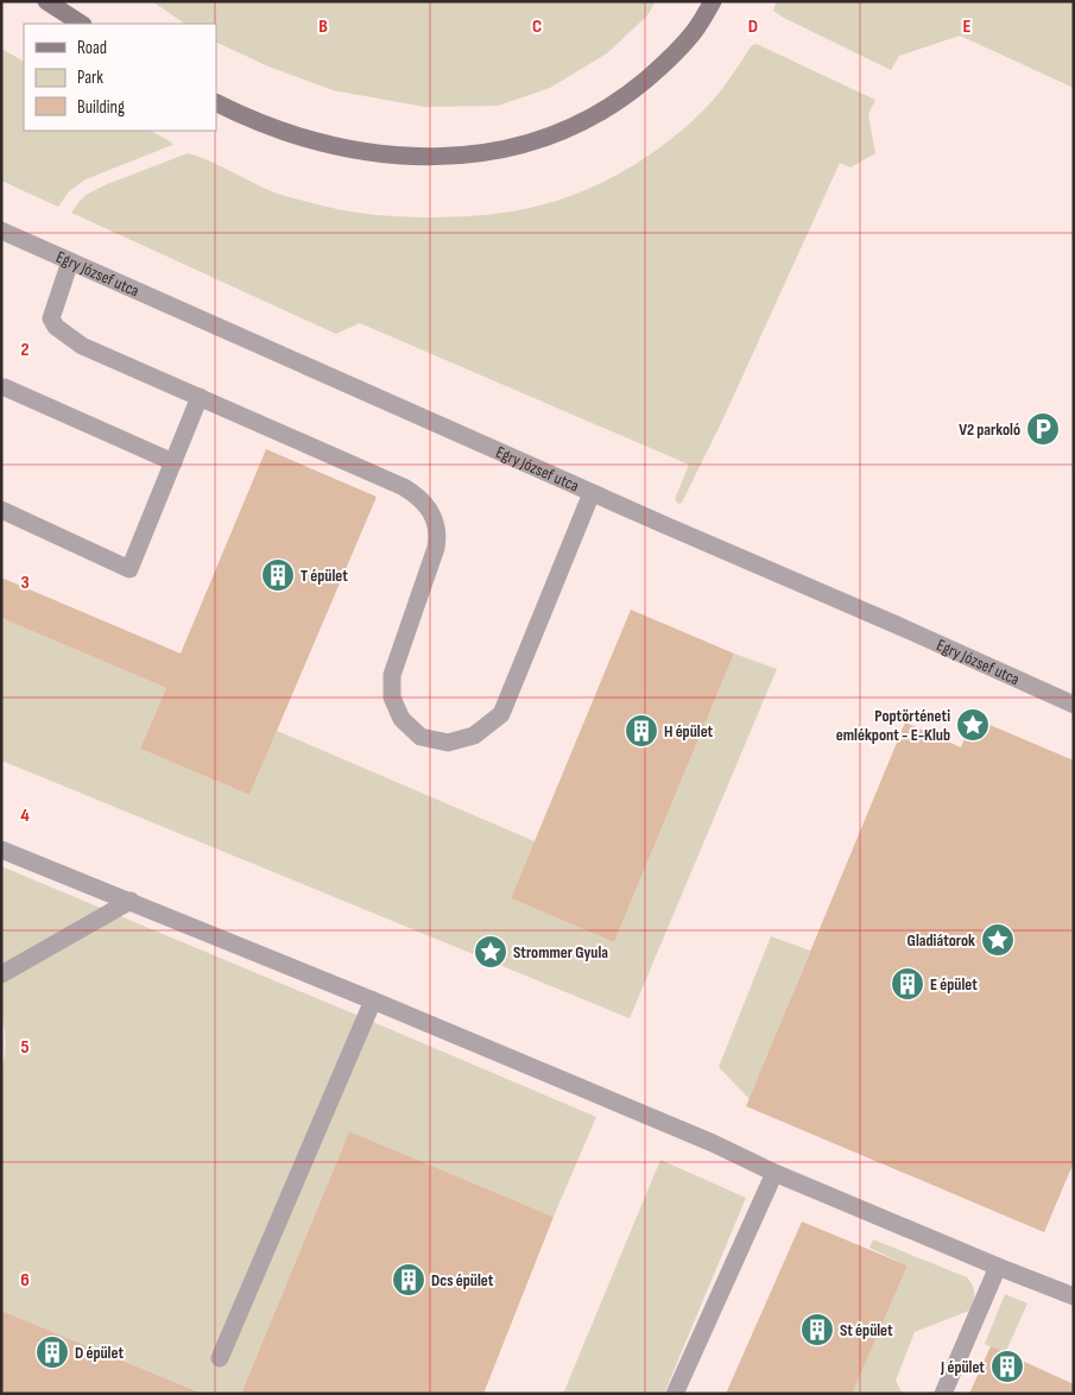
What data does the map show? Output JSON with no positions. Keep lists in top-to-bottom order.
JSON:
{
  "streets": {
    "street": ["Egry József utca"]
  },
  "places": {
    "parking": ["V2 parkoló"],
    "building": [
      "T épület",
      "H épület",
      "E épület",
      "Dcs épület",
      "St épület",
      "D épület",
      "J épület"
    ],
    "place": ["Poptörténeti emlékpont - E-Klub", "Gladiátorok", "Strommer Gyula"]
  },
  "legend": ["Road", "Park", "Building"],
  "grid": {
    "columns": [
      "B",
      "C",
      "D",
      "E"
    ],
    "rows": [
      "2",
      "3",
      "4",
      "5",
      "6"
    ]
  }
}
